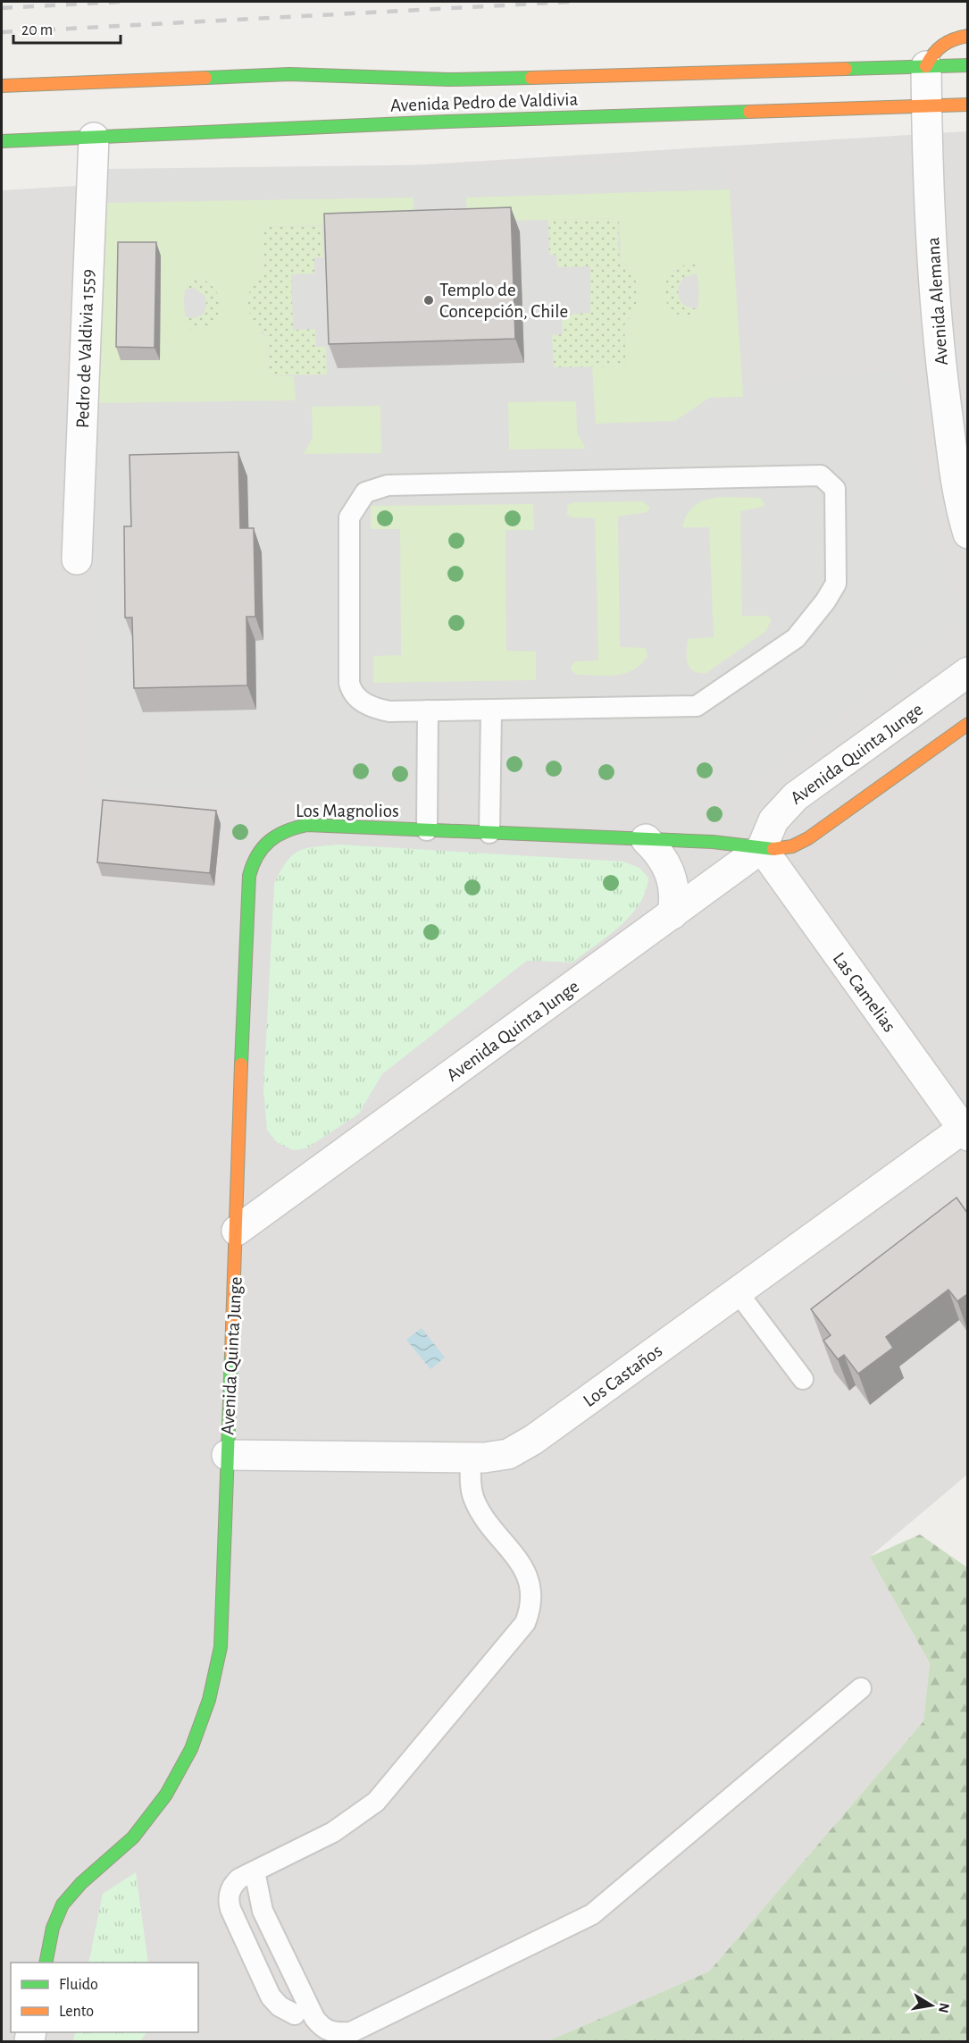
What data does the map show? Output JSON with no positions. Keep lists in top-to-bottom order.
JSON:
{
  "streets": {
    "main road": ["Avenida Pedro de Valdivia", "Avenida Quinta Junge", "Los Magnolios"],
    "street": [
      "Avenida Alemana",
      "Pedro de Valdivia 1559",
      "Las Camelias",
      "Los Castaños"
    ]
  },
  "crossings": [
    ["Avenida Pedro de Valdivia", "Avenida Alemana"],
    ["Avenida Pedro de Valdivia", "Pedro de Valdivia 1559"],
    ["Avenida Quinta Junge", "Los Magnolios"],
    ["Avenida Quinta Junge", "Las Camelias"],
    ["Avenida Quinta Junge", "Los Castaños"],
    ["Los Magnolios", "Las Camelias"],
    ["Las Camelias", "Los Castaños"]
  ],
  "places": ["Templo de Concepción, Chile"],
  "legend": ["Fluido", "Lento"],
  "scale_bar": "20 m",
  "north": "right"
}
